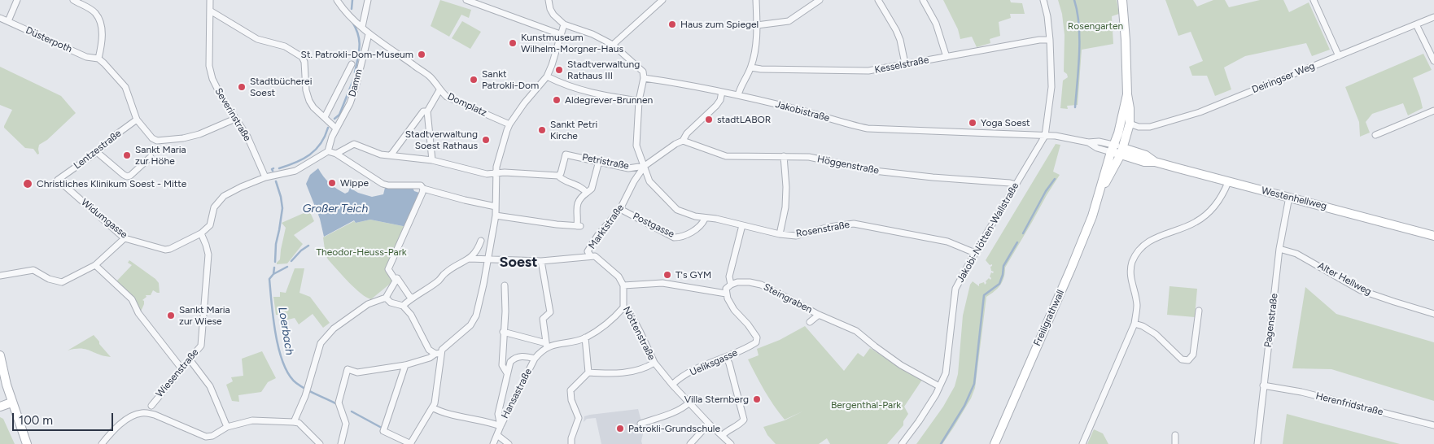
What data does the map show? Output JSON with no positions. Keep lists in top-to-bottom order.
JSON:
{
  "streets": {
    "street": [
      "Düsterpoth",
      "Kesselstraße",
      "Deiringser Weg",
      "Damm",
      "Domplatz",
      "Jakobistraße",
      "Severinstraße",
      "Lentzestraße",
      "Petristraße",
      "Höggenstraße",
      "Westenhellweg",
      "Widumgasse",
      "Postgasse",
      "Marktstraße",
      "Rosenstraße",
      "Jakobi-Nötten-Wallstraße",
      "Alter Hellweg",
      "Steingraben",
      "Freiligrathwall",
      "Pagenstraße",
      "Nöttenstraße",
      "Ueliksgasse",
      "Wiesenstraße",
      "Hansastraße",
      "Herenfridstraße"
    ]
  },
  "crossings": [
    ["Deiringser Weg", "Freiligrathwall"],
    ["Damm", "Domplatz"],
    ["Jakobistraße", "Westenhellweg"],
    ["Jakobistraße", "Marktstraße"],
    ["Jakobistraße", "Rosenstraße"],
    ["Jakobistraße", "Jakobi-Nötten-Wallstraße"],
    ["Jakobistraße", "Freiligrathwall"],
    ["Lentzestraße", "Widumgasse"],
    ["Petristraße", "Marktstraße"],
    ["Petristraße", "Rosenstraße"],
    ["Höggenstraße", "Marktstraße"],
    ["Höggenstraße", "Jakobi-Nötten-Wallstraße"],
    ["Westenhellweg", "Freiligrathwall"],
    ["Westenhellweg", "Pagenstraße"],
    ["Widumgasse", "Wiesenstraße"],
    ["Postgasse", "Marktstraße"],
    ["Postgasse", "Rosenstraße"],
    ["Marktstraße", "Rosenstraße"],
    ["Rosenstraße", "Jakobi-Nötten-Wallstraße"],
    ["Jakobi-Nötten-Wallstraße", "Steingraben"],
    ["Alter Hellweg", "Pagenstraße"],
    ["Pagenstraße", "Herenfridstraße"],
    ["Nöttenstraße", "Ueliksgasse"]
  ],
  "districts": ["Soest"],
  "water": ["Großer Teich", "Loerbach"],
  "parks": ["Rosengarten", "Theodor-Heuss-Park", "Bergenthal-Park"],
  "places": [
    "Haus zum Spiegel",
    "Kunstmuseum Wilhelm-Morgner-Haus",
    "St. Patrokli-Dom-Museum",
    "Stadtverwaltung Rathaus III",
    "Sankt Patrokli-Dom",
    "Stadtbücherei Soest",
    "Aldegrever-Brunnen",
    "stadtLABOR",
    "Yoga Soest",
    "Sankt Petri Kirche",
    "Stadtverwaltung Soest Rathaus",
    "Sankt Maria zur Höhe",
    "Wippe",
    "Christliches Klinikum Soest - Mitte",
    "T's GYM",
    "Sankt Maria zur Wiese",
    "Villa Sternberg",
    "Patrokli-Grundschule"
  ],
  "scale_bar": "100 m"
}
